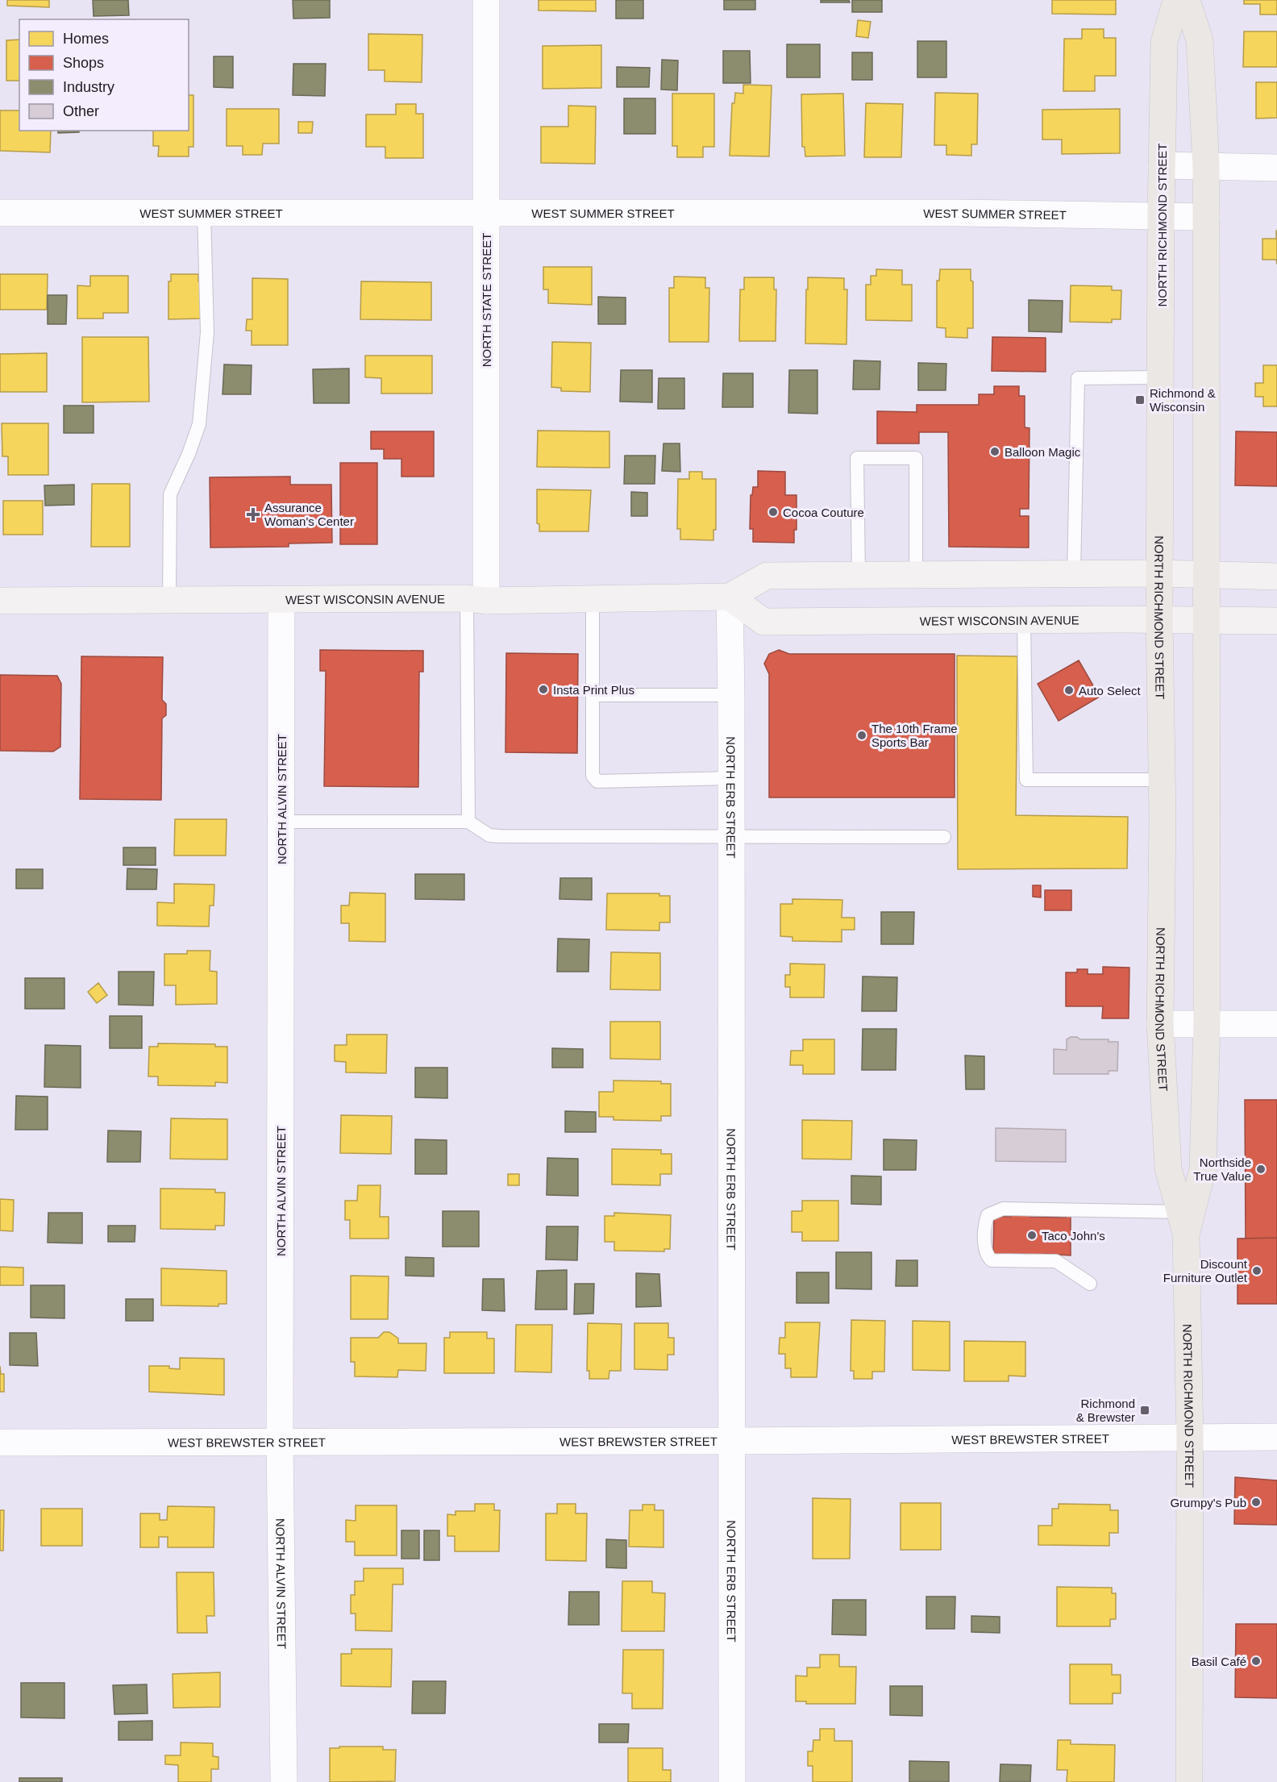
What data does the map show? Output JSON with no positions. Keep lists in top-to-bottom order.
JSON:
{
  "streets": {
    "main road": ["NORTH RICHMOND STREET", "WEST WISCONSIN AVENUE"],
    "street": [
      "WEST SUMMER STREET",
      "NORTH STATE STREET",
      "NORTH ERB STREET",
      "NORTH ALVIN STREET",
      "WEST BREWSTER STREET"
    ]
  },
  "crossings": [
    ["WEST SUMMER STREET", "NORTH RICHMOND STREET"],
    ["WEST SUMMER STREET", "NORTH STATE STREET"],
    ["NORTH RICHMOND STREET", "WEST WISCONSIN AVENUE"],
    ["NORTH RICHMOND STREET", "WEST BREWSTER STREET"],
    ["NORTH STATE STREET", "WEST WISCONSIN AVENUE"],
    ["WEST WISCONSIN AVENUE", "NORTH ERB STREET"],
    ["WEST WISCONSIN AVENUE", "NORTH ALVIN STREET"],
    ["NORTH ERB STREET", "WEST BREWSTER STREET"],
    ["NORTH ALVIN STREET", "WEST BREWSTER STREET"]
  ],
  "places": {
    "transit": ["Richmond & Wisconsin", "Richmond & Brewster"],
    "other": [
      "Balloon Magic",
      "Cocoa Couture",
      "Insta Print Plus",
      "Auto Select",
      "The 10th Frame Sports Bar",
      "Northside True Value",
      "Taco John's",
      "Discount Furniture Outlet",
      "Grumpy's Pub",
      "Basil Café"
    ],
    "health": ["Assurance Woman's Center"]
  },
  "legend": [
    "Homes",
    "Shops",
    "Industry",
    "Other"
  ]
}
